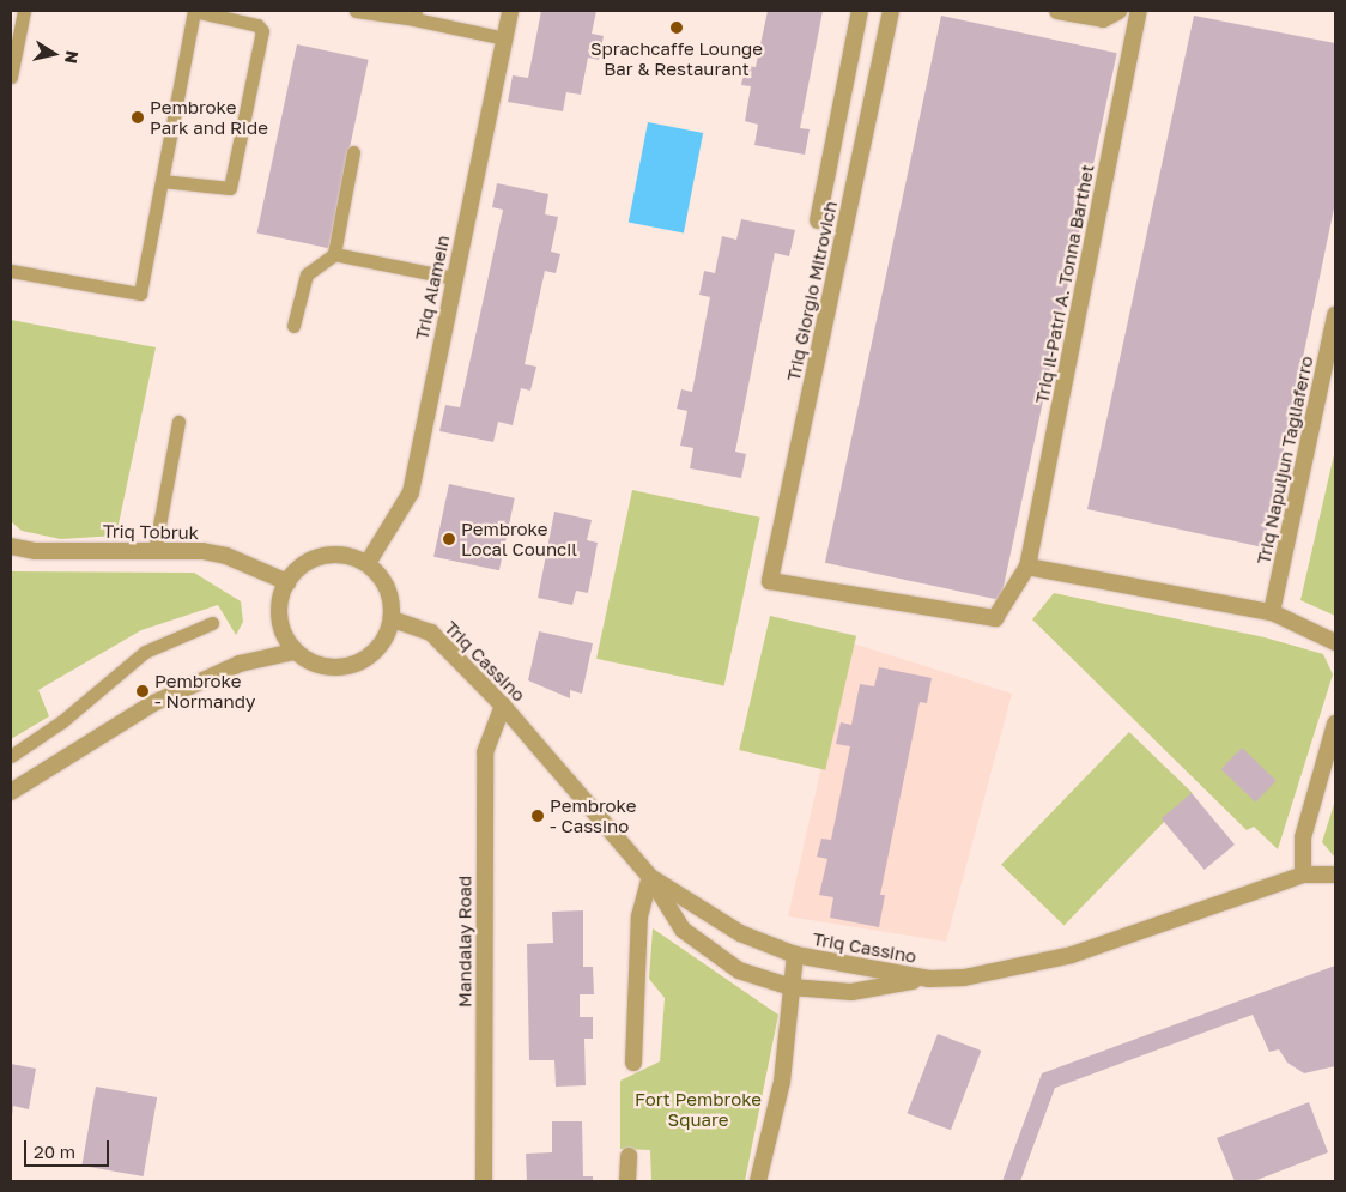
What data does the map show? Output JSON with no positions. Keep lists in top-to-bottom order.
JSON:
{
  "streets": {
    "street": [
      "Triq il-Patri A. Tonna Barthet",
      "Triq Alamein",
      "Triq Giorgio Mitrovich",
      "Triq Napuljun Tagliaferro",
      "Triq Tobruk",
      "Triq Cassino",
      "Mandalay Road"
    ]
  },
  "crossings": [
    ["Triq il-Patri A. Tonna Barthet", "Triq Giorgio Mitrovich"],
    ["Triq Alamein", "Triq Tobruk"],
    ["Triq Alamein", "Triq Cassino"],
    ["Triq Tobruk", "Triq Cassino"],
    ["Triq Cassino", "Mandalay Road"]
  ],
  "parks": ["Fort Pembroke Square"],
  "places": [
    "Sprachcaffe Lounge Bar & Restaurant",
    "Pembroke Park and Ride",
    "Pembroke Local Council",
    "Pembroke - Normandy",
    "Pembroke - Cassino"
  ],
  "scale_bar": "20 m",
  "north": "right"
}
